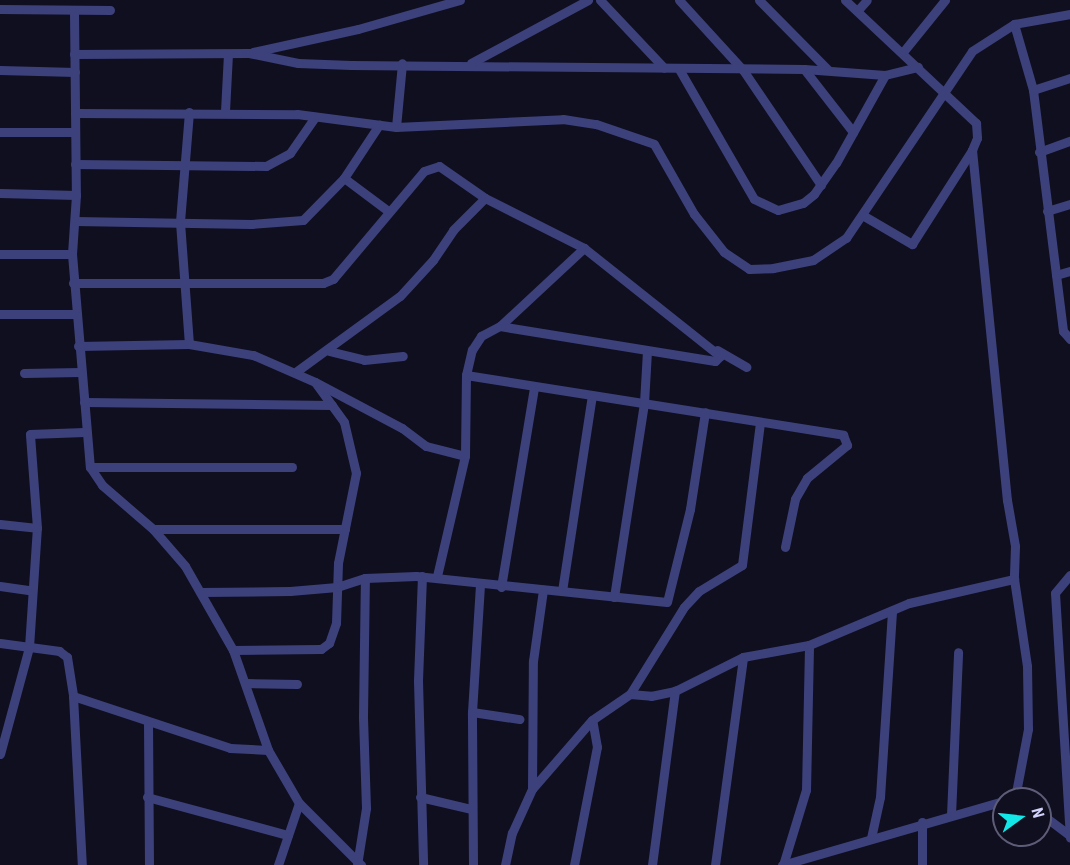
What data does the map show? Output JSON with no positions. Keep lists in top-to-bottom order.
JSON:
{
  "north": "right"
}
